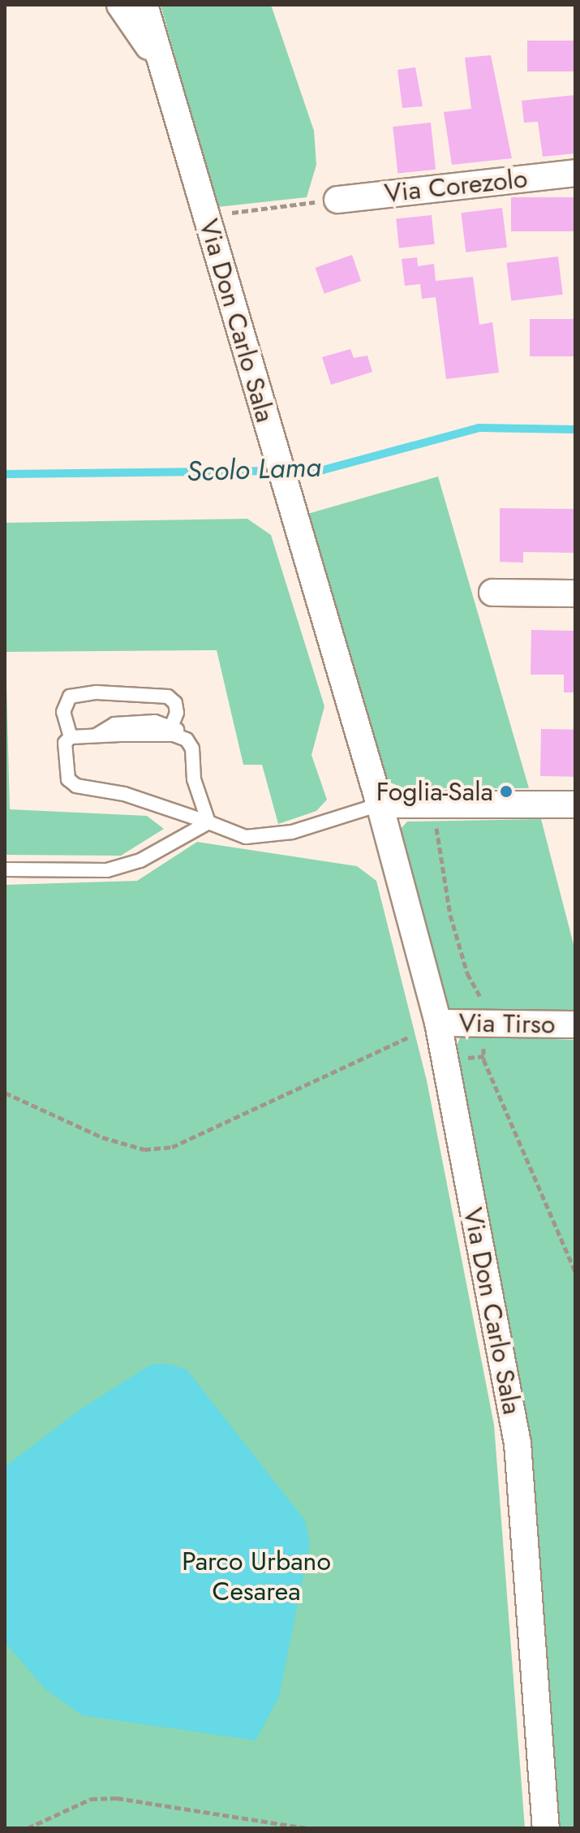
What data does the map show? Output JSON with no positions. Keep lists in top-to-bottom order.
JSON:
{
  "streets": {
    "street": ["Via Corezolo", "Via Don Carlo Sala", "Via Tirso"]
  },
  "crossings": [
    ["Via Don Carlo Sala", "Via Tirso"]
  ],
  "water": ["Scolo Lama"],
  "parks": ["Parco Urbano Cesarea"],
  "places": ["Foglia-Sala"]
}
